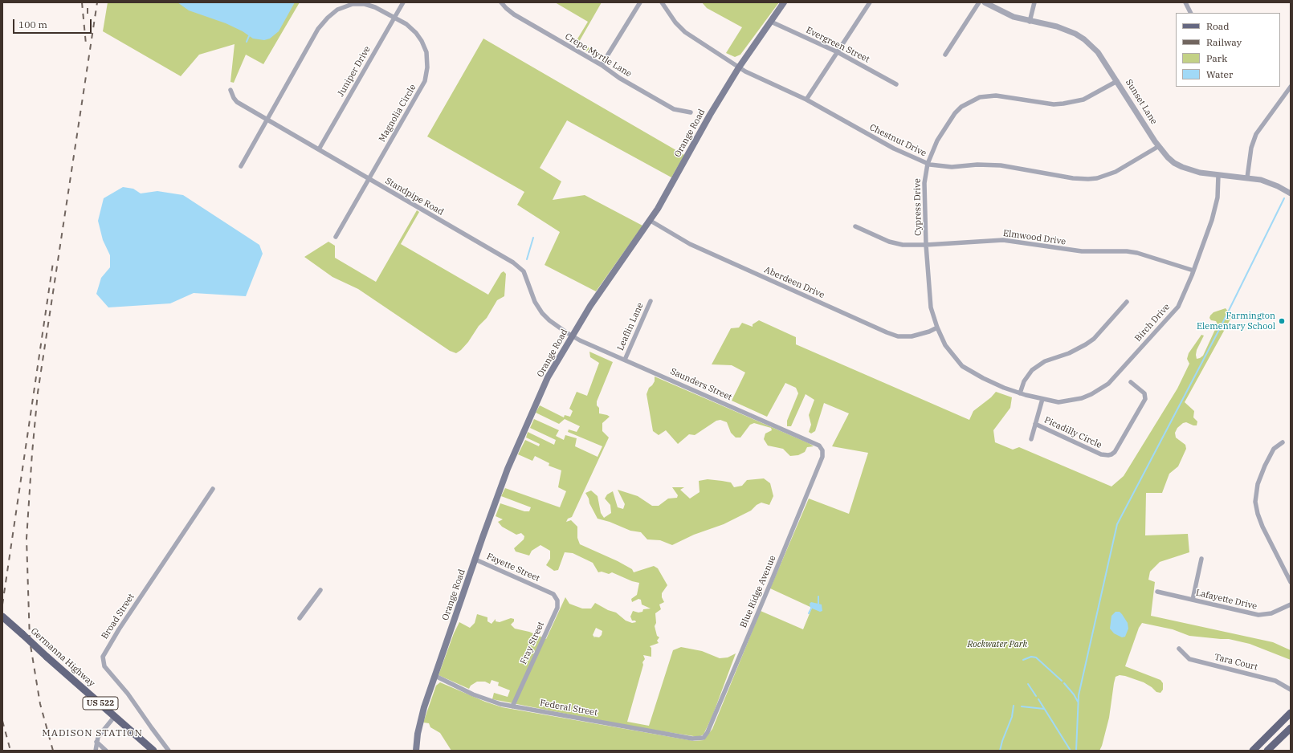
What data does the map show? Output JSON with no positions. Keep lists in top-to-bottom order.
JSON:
{
  "streets": {
    "main road": ["Orange Road", "Germanna Highway", "US 522"],
    "street": [
      "Evergreen Street",
      "Crepe Myrtle Lane",
      "Juniper Drive",
      "Sunset Lane",
      "Magnolia Circle",
      "Chestnut Drive",
      "Standpipe Road",
      "Cypress Drive",
      "Elmwood Drive",
      "Aberdeen Drive",
      "Birch Drive",
      "Leaflin Lane",
      "Saunders Street",
      "Picadilly Circle",
      "Fayette Street",
      "Blue Ridge Avenue",
      "Lafayette Drive",
      "Broad Street",
      "Fray Street",
      "Tara Court",
      "Federal Street"
    ]
  },
  "crossings": [
    ["Evergreen Street", "Orange Road"],
    ["Juniper Drive", "Magnolia Circle"],
    ["Juniper Drive", "Standpipe Road"],
    ["Sunset Lane", "Chestnut Drive"],
    ["Sunset Lane", "Cypress Drive"],
    ["Sunset Lane", "Birch Drive"],
    ["Magnolia Circle", "Standpipe Road"],
    ["Orange Road", "Chestnut Drive"],
    ["Orange Road", "Standpipe Road"],
    ["Orange Road", "Aberdeen Drive"],
    ["Orange Road", "Saunders Street"],
    ["Orange Road", "Fayette Street"],
    ["Orange Road", "Federal Street"],
    ["Chestnut Drive", "Cypress Drive"],
    ["Standpipe Road", "Saunders Street"],
    ["Cypress Drive", "Elmwood Drive"],
    ["Cypress Drive", "Aberdeen Drive"],
    ["Cypress Drive", "Birch Drive"],
    ["Elmwood Drive", "Birch Drive"],
    ["Aberdeen Drive", "Birch Drive"],
    ["Leaflin Lane", "Saunders Street"],
    ["Saunders Street", "Blue Ridge Avenue"],
    ["Fayette Street", "Fray Street"],
    ["Blue Ridge Avenue", "Federal Street"],
    ["Fray Street", "Federal Street"]
  ],
  "districts": ["MADISON STATION"],
  "parks": ["Rockwater Park"],
  "places": ["Farmington Elementary School"],
  "legend": [
    "Road",
    "Railway",
    "Park",
    "Water"
  ],
  "scale_bar": "100 m"
}
